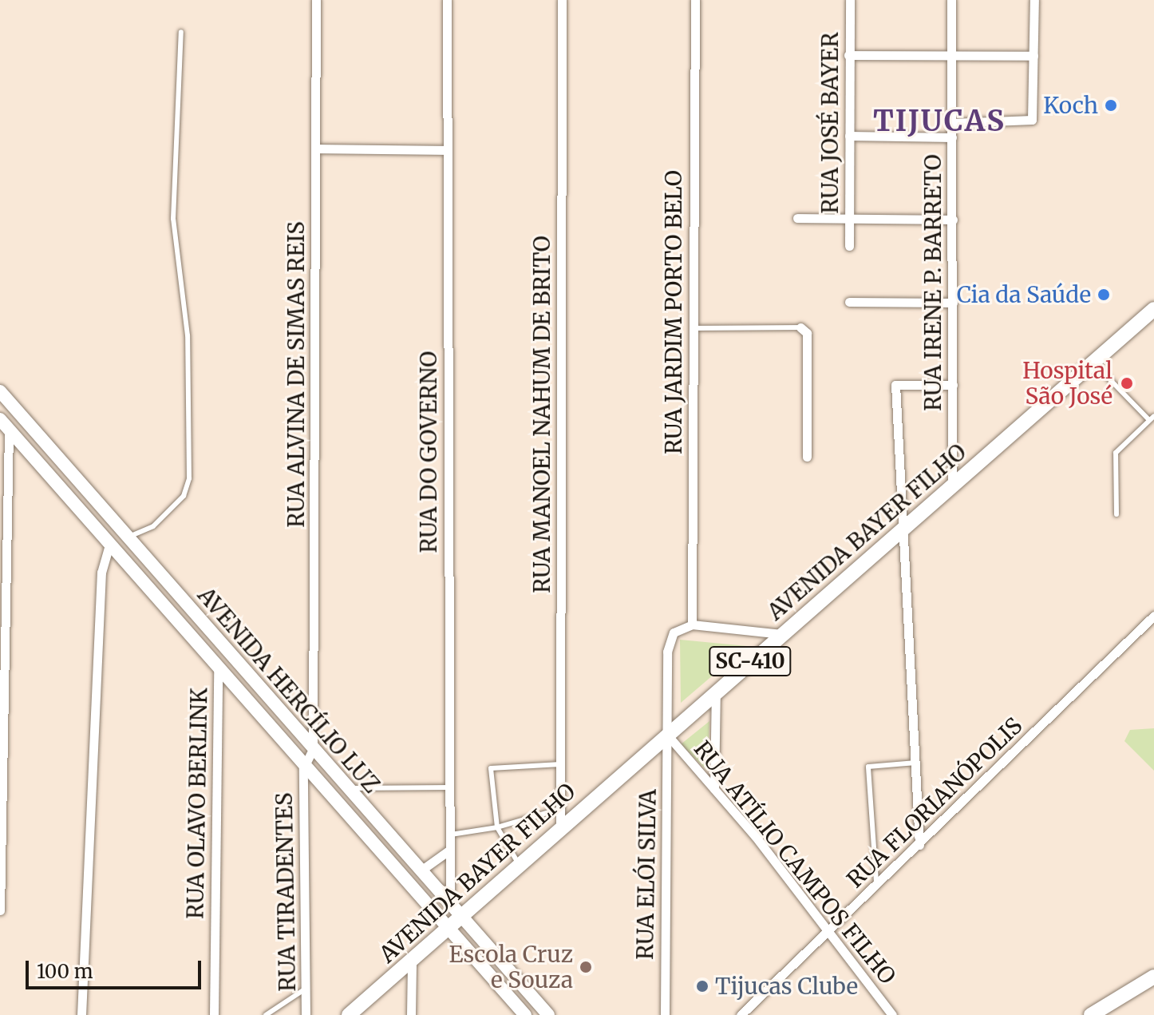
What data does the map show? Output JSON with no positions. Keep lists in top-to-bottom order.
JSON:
{
  "streets": {
    "main road": ["AVENIDA BAYER FILHO", "SC-410"],
    "street": [
      "RUA JOSÉ BAYER",
      "RUA IRENE P. BARRETO",
      "RUA JARDIM PORTO BELO",
      "RUA ALVINA DE SIMAS REIS",
      "RUA MANOEL NAHUM DE BRITO",
      "RUA DO GOVERNO",
      "AVENIDA HERCÍLIO LUZ",
      "RUA FLORIANÓPOLIS",
      "RUA OLAVO BERLINK",
      "RUA ATÍLIO CAMPOS FILHO",
      "RUA ELÓI SILVA",
      "RUA TIRADENTES"
    ]
  },
  "crossings": [
    ["RUA IRENE P. BARRETO", "AVENIDA BAYER FILHO"],
    ["RUA JARDIM PORTO BELO", "RUA ELÓI SILVA"],
    ["RUA ALVINA DE SIMAS REIS", "AVENIDA HERCÍLIO LUZ"],
    ["RUA MANOEL NAHUM DE BRITO", "AVENIDA BAYER FILHO"],
    ["RUA DO GOVERNO", "AVENIDA HERCÍLIO LUZ"],
    ["AVENIDA BAYER FILHO", "AVENIDA HERCÍLIO LUZ"],
    ["AVENIDA BAYER FILHO", "RUA ATÍLIO CAMPOS FILHO"],
    ["AVENIDA BAYER FILHO", "RUA ELÓI SILVA"],
    ["AVENIDA HERCÍLIO LUZ", "RUA OLAVO BERLINK"],
    ["AVENIDA HERCÍLIO LUZ", "RUA TIRADENTES"],
    ["RUA FLORIANÓPOLIS", "RUA ATÍLIO CAMPOS FILHO"],
    ["RUA ATÍLIO CAMPOS FILHO", "RUA ELÓI SILVA"]
  ],
  "districts": ["TIJUCAS"],
  "places": [
    "Koch",
    "Cia da Saúde",
    "Hospital São José",
    "Escola Cruz e Souza",
    "Tijucas Clube"
  ],
  "scale_bar": "100 m"
}
